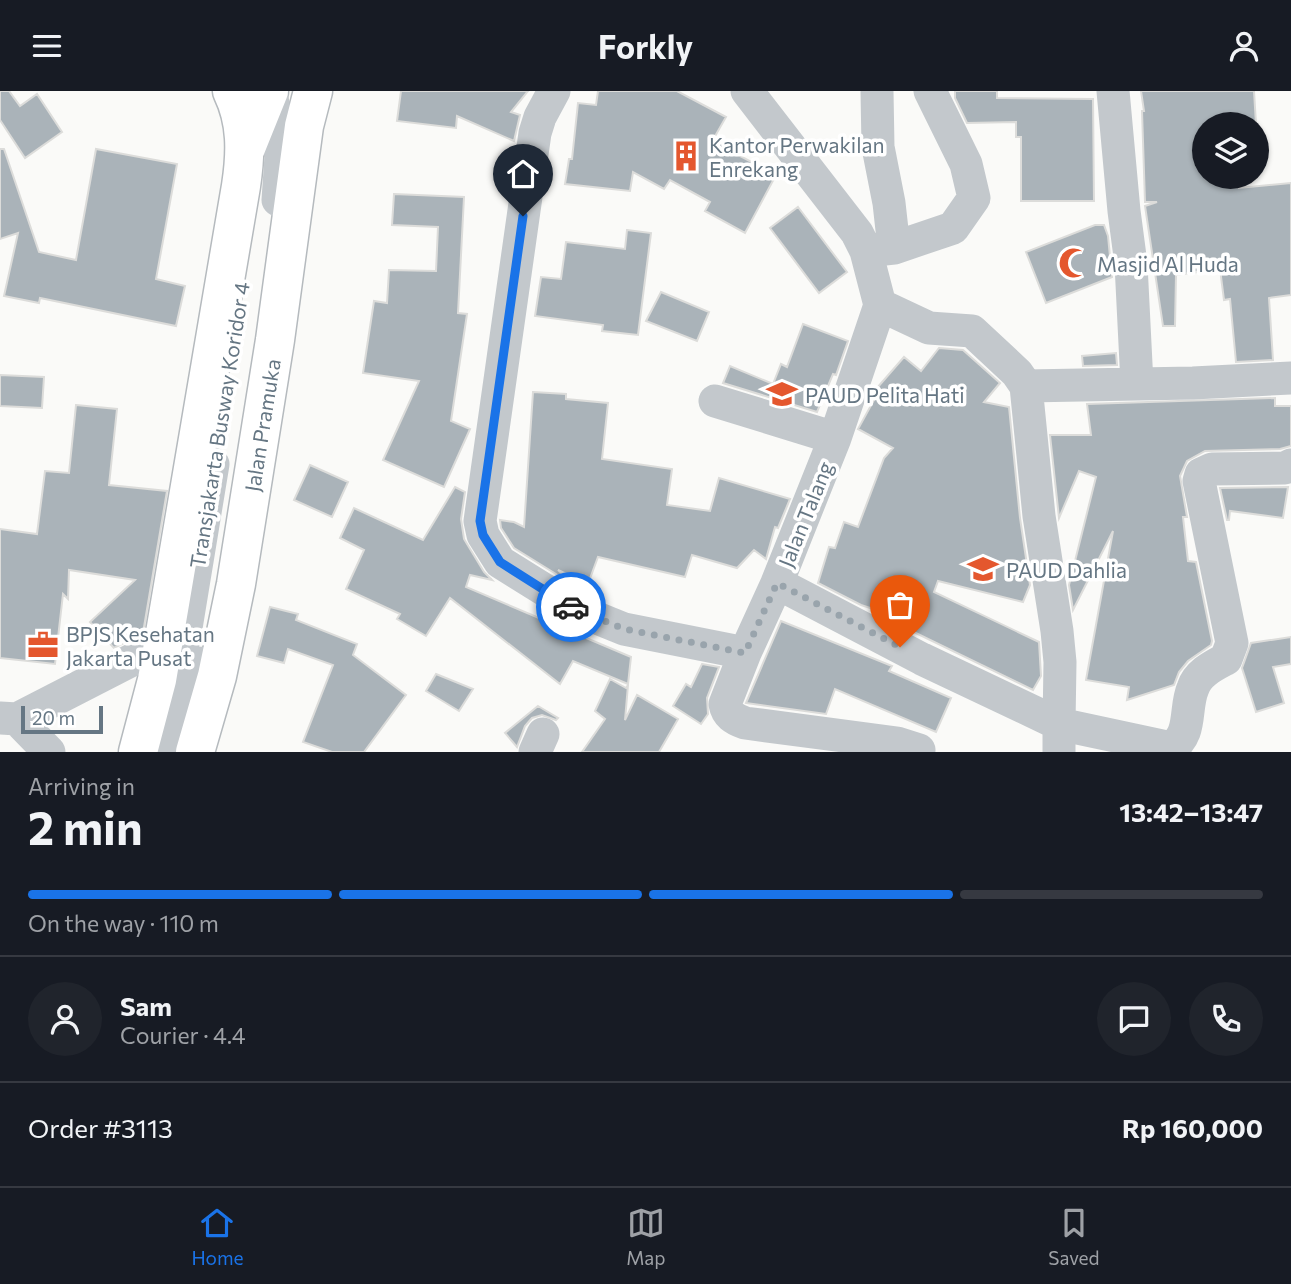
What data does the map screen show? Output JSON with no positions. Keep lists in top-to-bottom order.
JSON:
{
  "streets": {
    "main road": ["Jalan Pramuka"],
    "street": ["Transjakarta Busway Koridor 4", "Jalan Talang"]
  },
  "places": {
    "building": ["Kantor Perwakilan Enrekang"],
    "mosque": ["Masjid Al Huda"],
    "school or university": ["PAUD Pelita Hati", "PAUD Dahlia"],
    "office": ["BPJS Kesehatan Jakarta Pusat"]
  },
  "scale_bar": "20 m",
  "page": {
    "header": "Forkly",
    "scale": "20 m",
    "heading": ["2 min", "Arriving in", "13:42–13:47"],
    "panel": [
      "Sam",
      "Courier · 4.4",
      "Order #3113",
      "Rp 160,000"
    ],
    "bar": "On the way · 110 m",
    "tabs": ["Home", "Map", "Saved"]
  }
}
